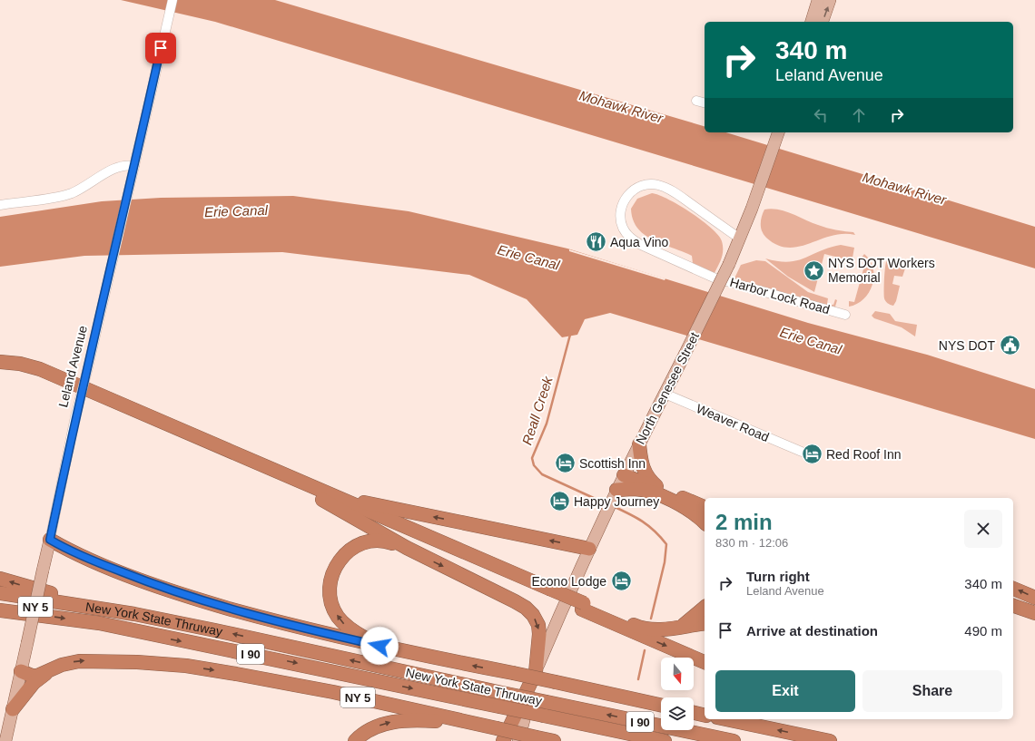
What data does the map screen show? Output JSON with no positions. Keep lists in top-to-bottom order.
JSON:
{
  "streets": {
    "highway": [
      "North Genesee Street",
      "NY 5",
      "New York State Thruway",
      "I 90"
    ],
    "main road": ["Leland Avenue"],
    "street": ["Harbor Lock Road", "Weaver Road"]
  },
  "crossings": [
    ["Harbor Lock Road", "North Genesee Street"],
    ["Leland Avenue", "NY 5"],
    ["North Genesee Street", "Weaver Road"]
  ],
  "water": ["Mohawk River", "Erie Canal", "Reall Creek"],
  "places": {
    "restaurant": ["Aqua Vino"],
    "place": ["NYS DOT Workers Memorial"],
    "public building": ["NYS DOT"],
    "hotel": [
      "Red Roof Inn",
      "Scottish Inn",
      "Happy Journey",
      "Econo Lodge"
    ]
  },
  "north": "bottom",
  "page": {
    "turn": ["340 m", "Leland Avenue"],
    "heading": ["2 min", "830 m · 12:06"],
    "list": [
      {
        "name": "Turn right",
        "note": "Leland Avenue",
        "value": "340 m"
      },
      {
        "name": "Arrive at destination",
        "value": "490 m"
      }
    ],
    "buttons": ["Exit", "Share"]
  }
}
